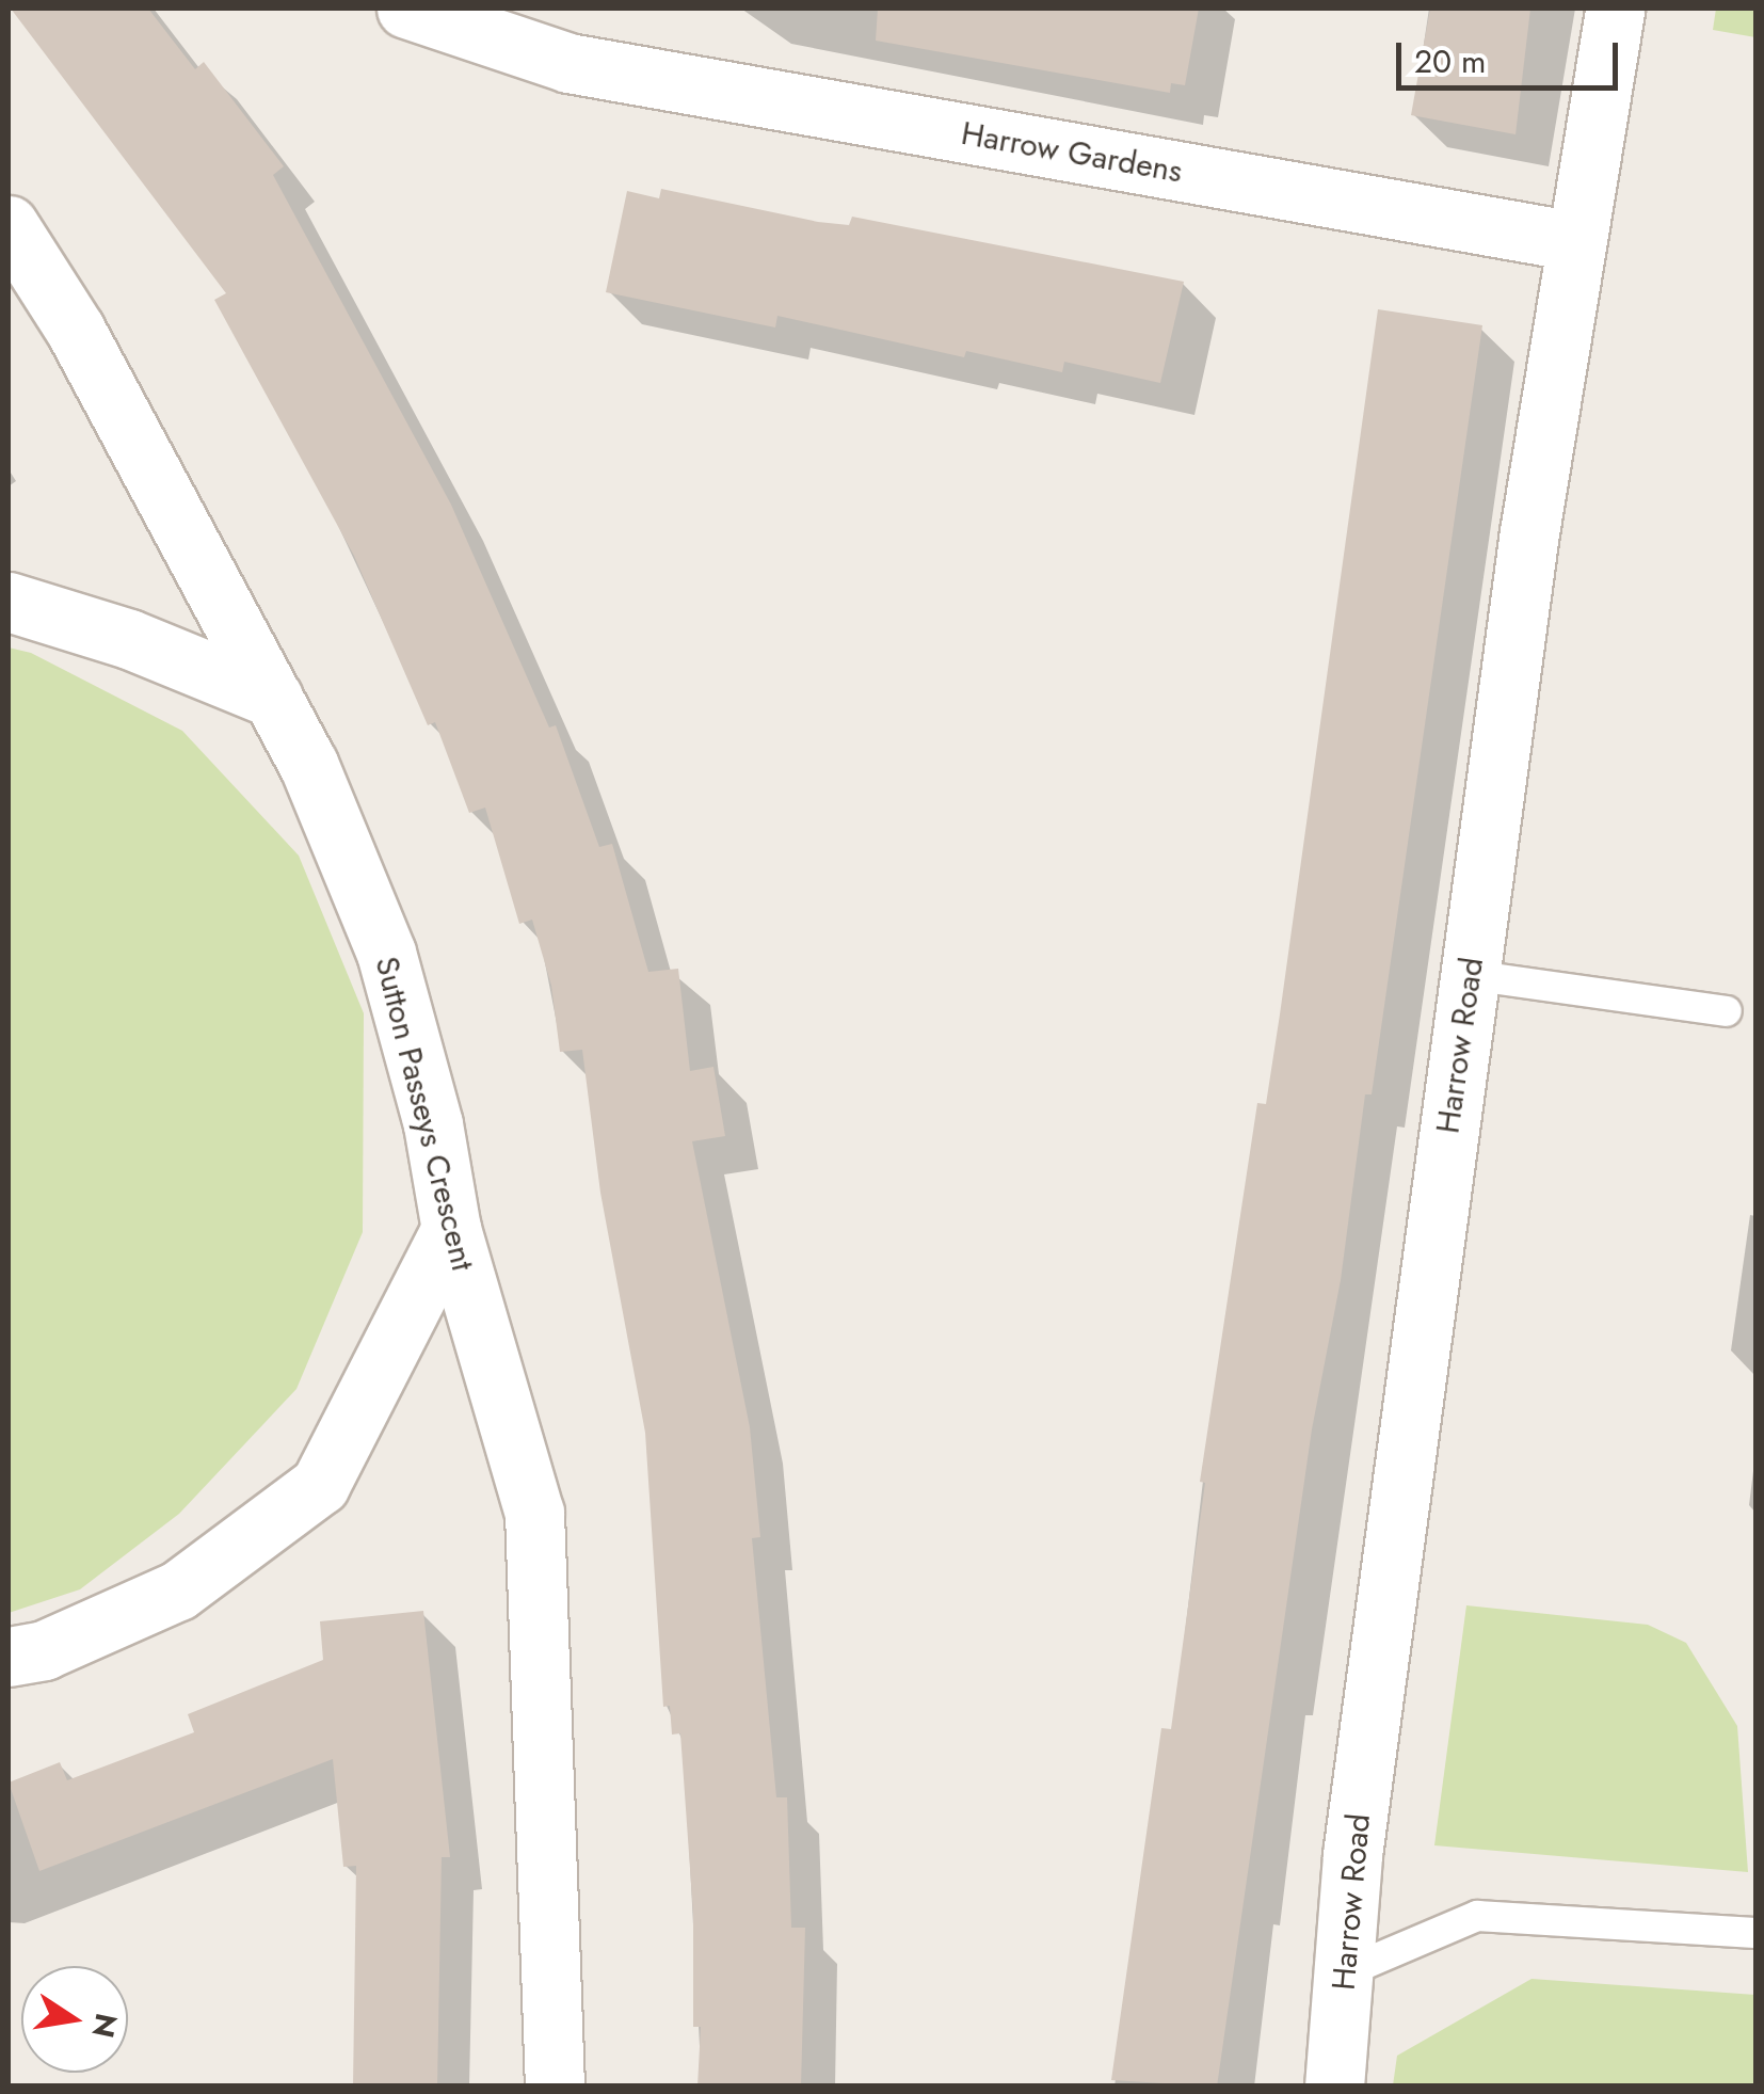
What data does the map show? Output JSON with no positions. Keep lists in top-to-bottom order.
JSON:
{
  "streets": {
    "street": ["Harrow Gardens", "Harrow Road", "Sutton Passeys Crescent"]
  },
  "crossings": [
    ["Harrow Gardens", "Harrow Road"]
  ],
  "scale_bar": "20 m",
  "north": "right"
}
